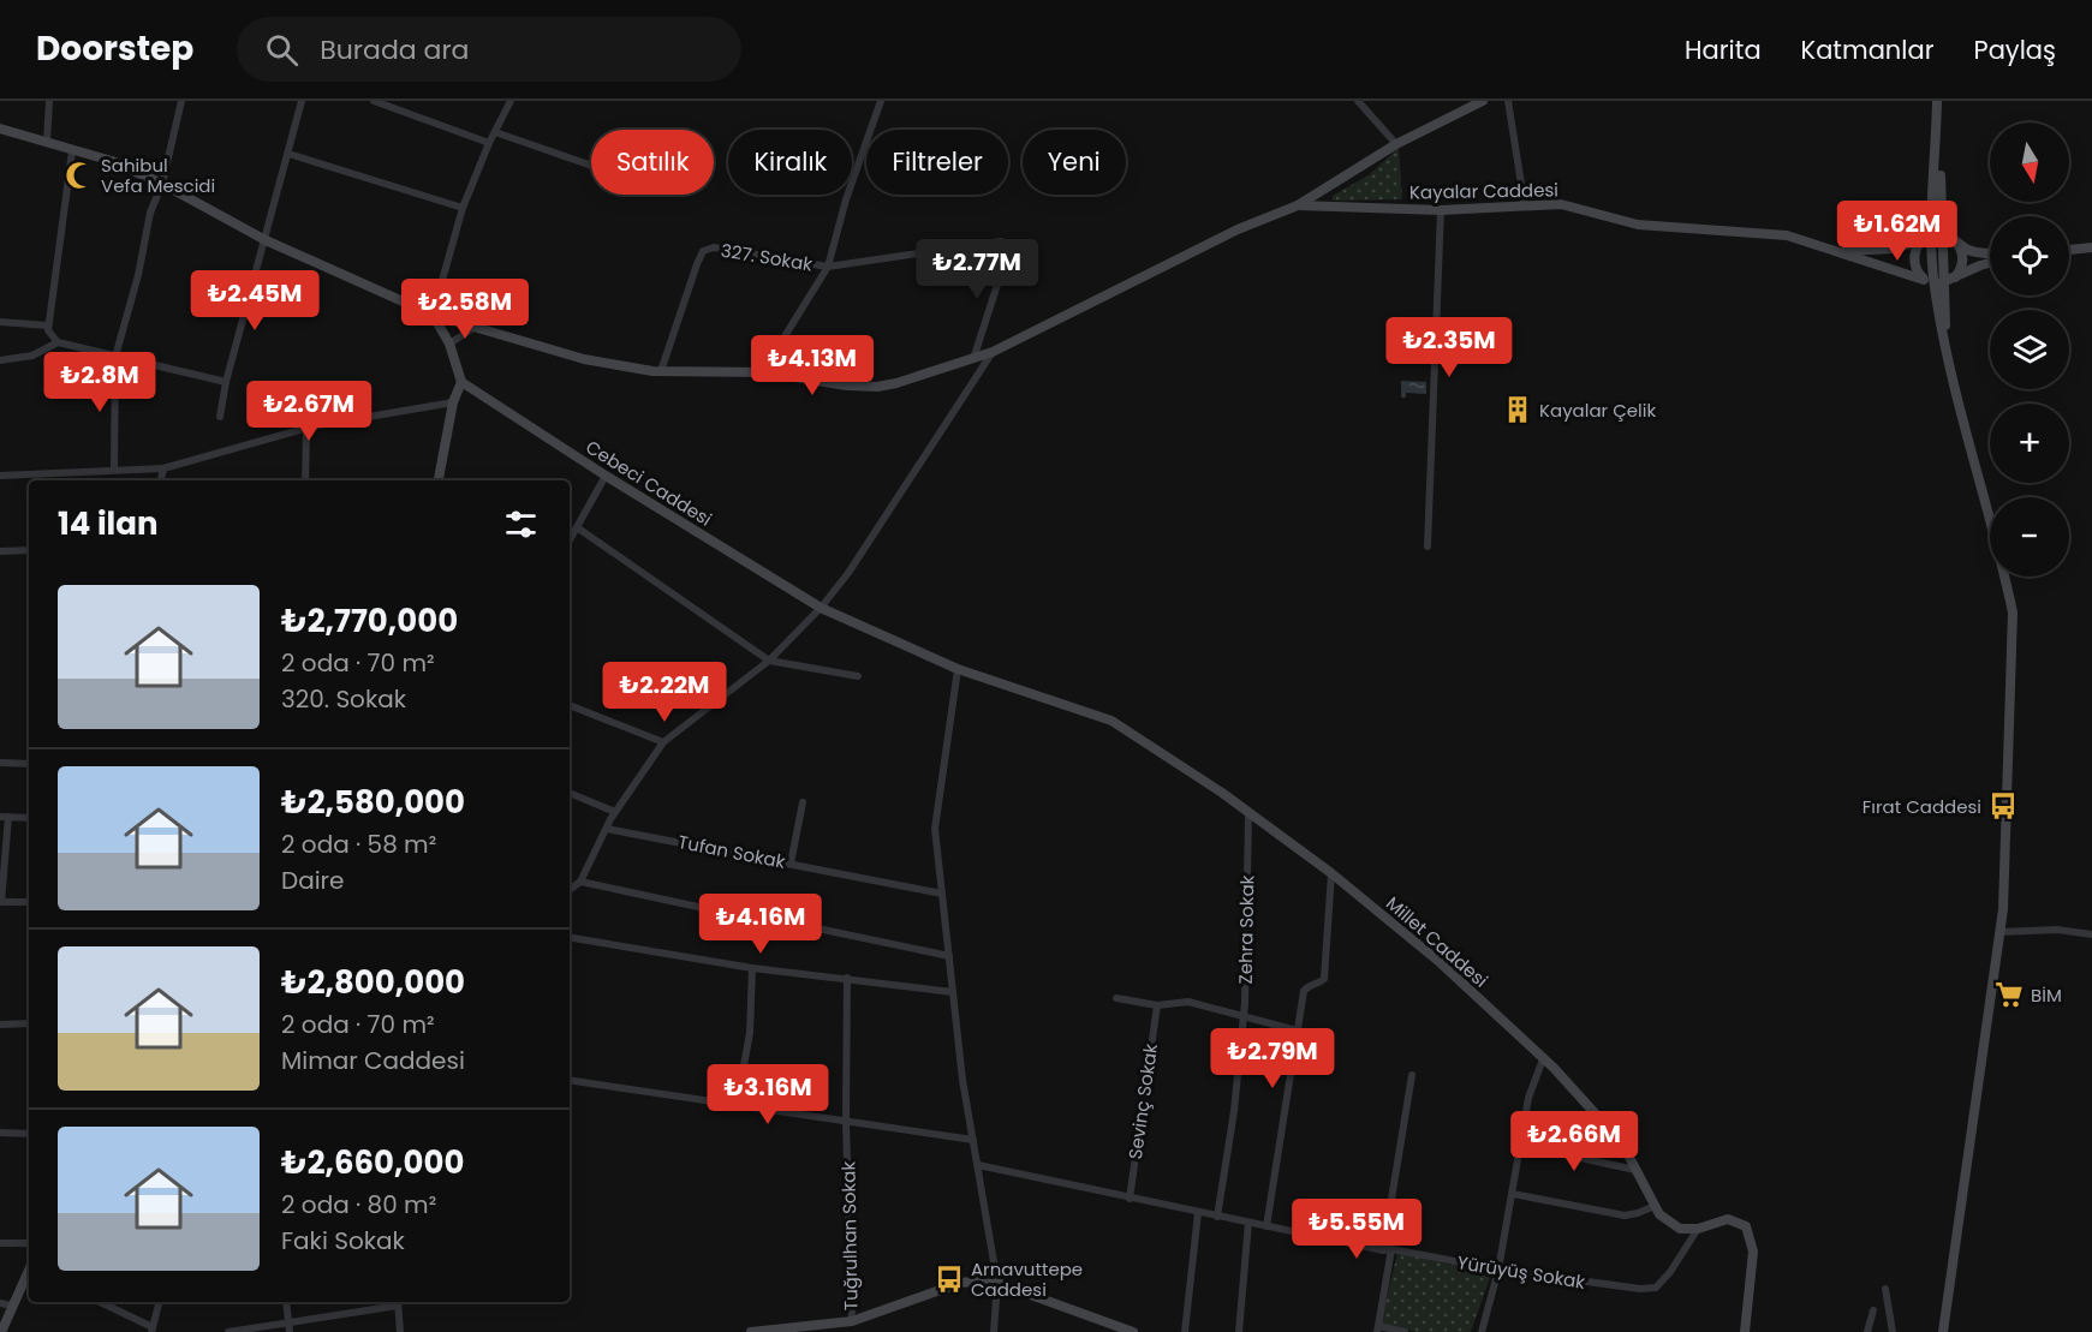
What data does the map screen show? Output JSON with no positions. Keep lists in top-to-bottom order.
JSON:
{
  "streets": {
    "street": [
      "Kayalar Caddesi",
      "327. Sokak",
      "Cebeci Caddesi",
      "Tufan Sokak",
      "Zehra Sokak",
      "Millet Caddesi",
      "Sevinç Sokak",
      "Tuğrulhan Sokak",
      "Yürüyüş Sokak"
    ]
  },
  "crossings": [
    ["Cebeci Caddesi", "Millet Caddesi"],
    ["Zehra Sokak", "Millet Caddesi"],
    ["Zehra Sokak", "Yürüyüş Sokak"],
    ["Millet Caddesi", "Yürüyüş Sokak"],
    ["Sevinç Sokak", "Yürüyüş Sokak"]
  ],
  "places": {
    "mosque": ["Sahibul Vefa Mescidi"],
    "building": ["Kayalar Çelik"],
    "bus stop": ["Fırat Caddesi", "Arnavuttepe Caddesi"],
    "supermarket": ["BİM"]
  },
  "north": "bottom",
  "page": {
    "header": "Doorstep",
    "search": "Burada ara",
    "nav": ["Harita", "Katmanlar", "Paylaş"],
    "map_buttons": ["+", "−"],
    "chip": [
      "Satılık",
      "Kiralık",
      "Filtreler",
      "Yeni"
    ],
    "price": [
      "₺1.62M",
      "₺2.77M",
      "₺2.45M",
      "₺2.58M",
      "₺2.35M",
      "₺4.13M",
      "₺2.8M",
      "₺2.67M",
      "₺2.22M",
      "₺4.16M",
      "₺2.79M",
      "₺3.16M",
      "₺2.66M",
      "₺5.55M"
    ],
    "heading": "14 ilan",
    "list": [
      {
        "name": "₺2,770,000",
        "note": "2 oda · 70 m² · 320. Sokak"
      },
      {
        "name": "₺2,580,000",
        "note": "2 oda · 58 m² · Daire"
      },
      {
        "name": "₺2,800,000",
        "note": "2 oda · 70 m² · Mimar Caddesi"
      },
      {
        "name": "₺2,660,000",
        "note": "2 oda · 80 m² · Faki Sokak"
      }
    ]
  }
}
